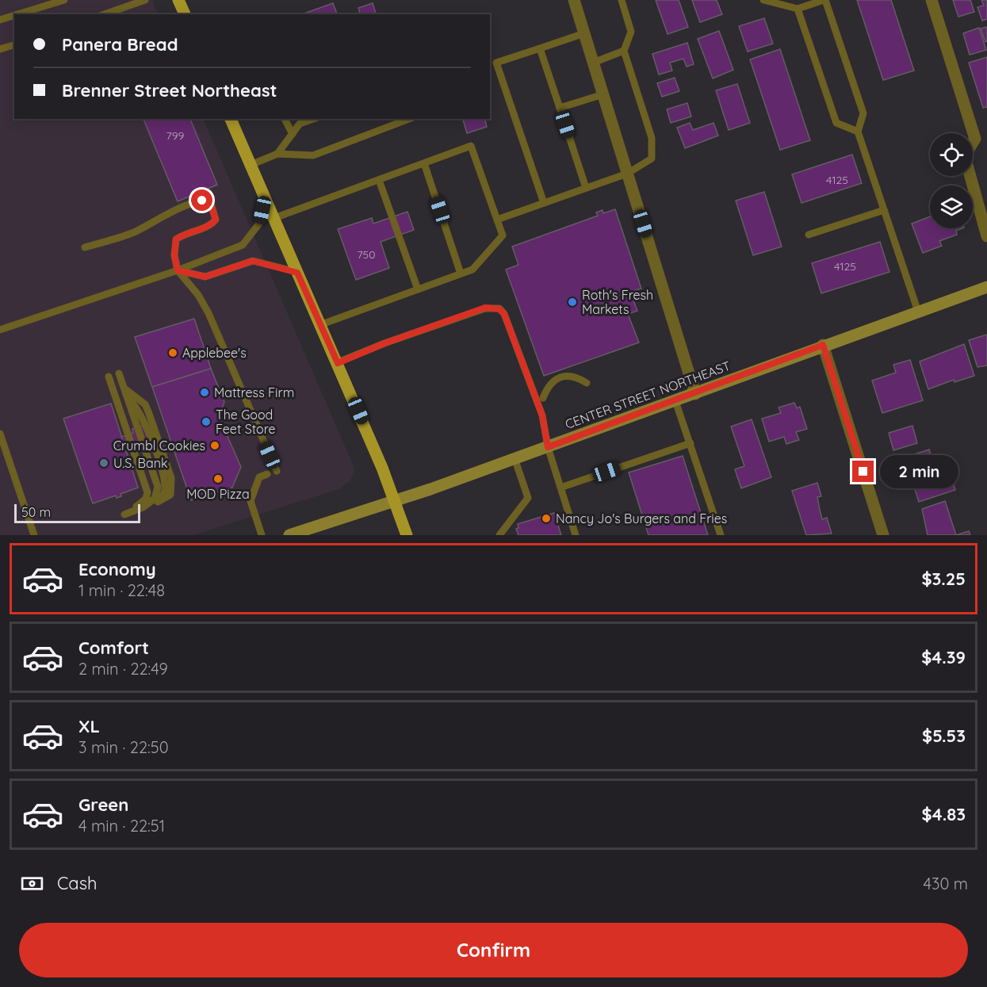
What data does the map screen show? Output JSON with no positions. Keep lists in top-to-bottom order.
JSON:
{
  "streets": {
    "main road": ["CENTER STREET NORTHEAST"]
  },
  "places": [
    "Roth's Fresh Markets",
    "Applebee's",
    "Mattress Firm",
    "The Good Feet Store",
    "Crumbl Cookies",
    "U.S. Bank",
    "MOD Pizza",
    "Nancy Jo's Burgers and Fries"
  ],
  "house_numbers": [
    "799",
    "4125",
    "750",
    "4125"
  ],
  "scale_bar": "50 m",
  "page": {
    "banner": ["Panera Bread", "Brenner Street Northeast"],
    "bubble": "2 min",
    "scale": "50 m",
    "list": [
      {
        "name": "Economy",
        "note": "1 min · 22:48",
        "value": "$3.25"
      },
      {
        "name": "Comfort",
        "note": "2 min · 22:49",
        "value": "$4.39"
      },
      {
        "name": "XL",
        "note": "3 min · 22:50",
        "value": "$5.53"
      },
      {
        "name": "Green",
        "note": "4 min · 22:51",
        "value": "$4.83"
      }
    ],
    "pay": ["Cash", "430 m"],
    "buttons": "Confirm"
  }
}
